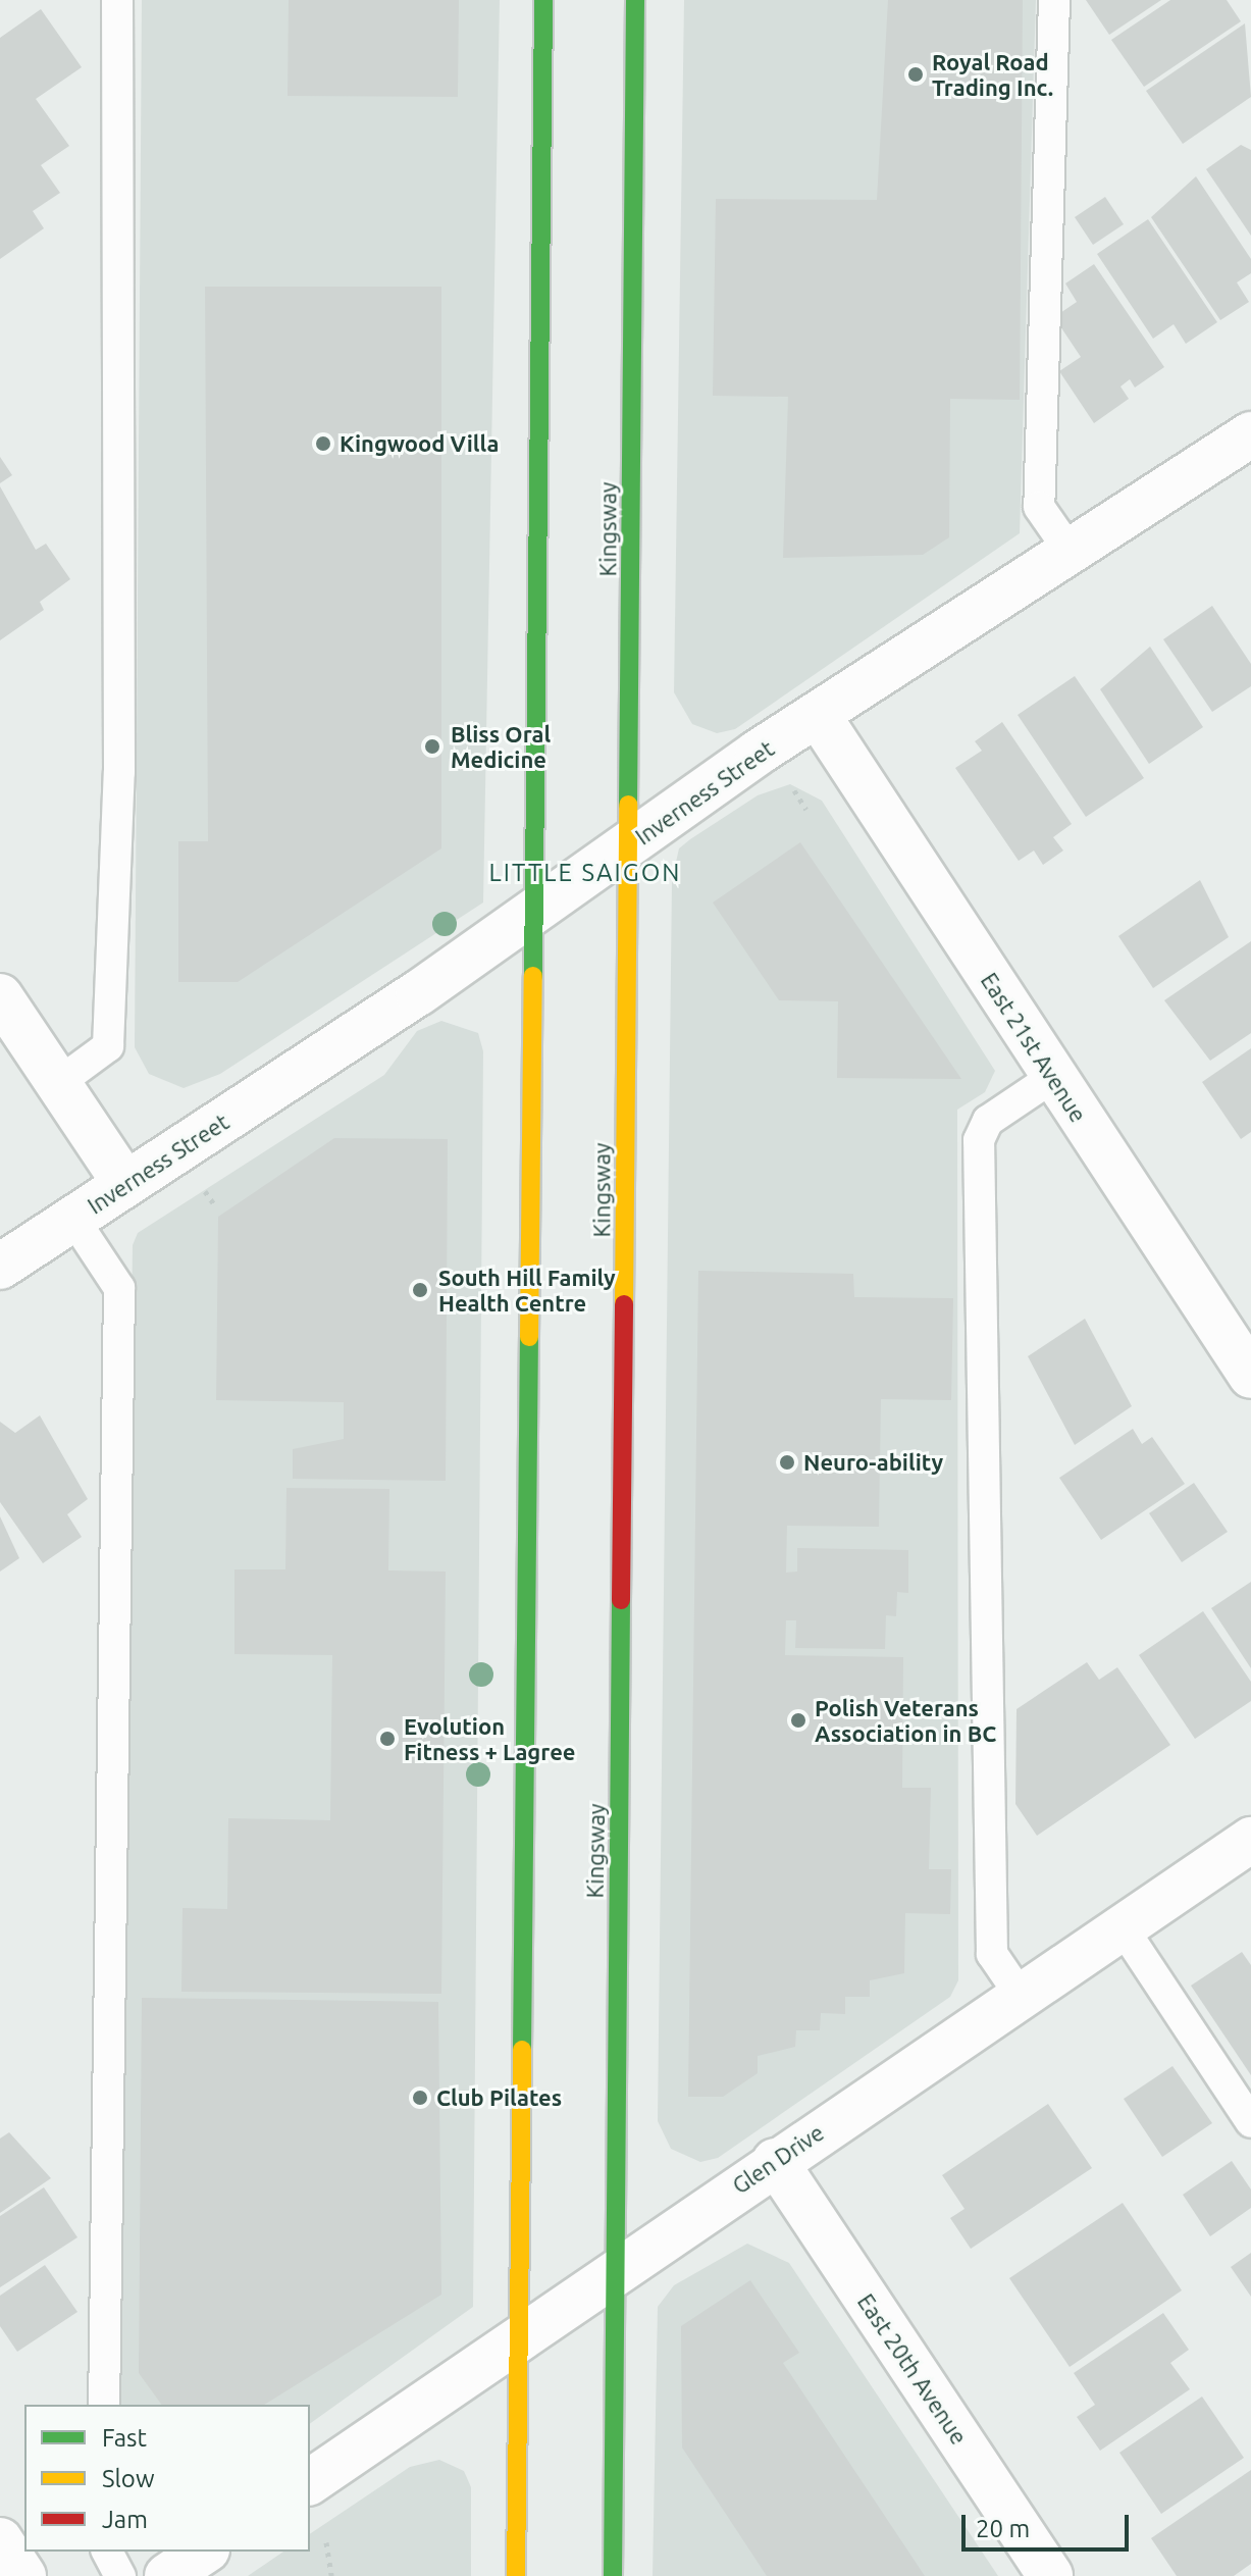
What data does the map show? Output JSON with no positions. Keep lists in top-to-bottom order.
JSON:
{
  "streets": {
    "main road": ["Kingsway"],
    "street": [
      "Inverness Street",
      "East 21st Avenue",
      "Glen Drive",
      "East 20th Avenue"
    ]
  },
  "crossings": [
    ["Kingsway", "Inverness Street"],
    ["Kingsway", "Glen Drive"],
    ["Inverness Street", "East 21st Avenue"],
    ["Glen Drive", "East 20th Avenue"]
  ],
  "districts": ["LITTLE SAIGON"],
  "places": [
    "Royal Road Trading Inc.",
    "Kingwood Villa",
    "Bliss Oral Medicine",
    "South Hill Family Health Centre",
    "Neuro-ability",
    "Polish Veterans Association in BC",
    "Evolution Fitness + Lagree",
    "Club Pilates"
  ],
  "legend": ["Fast", "Slow", "Jam"],
  "scale_bar": "20 m"
}
